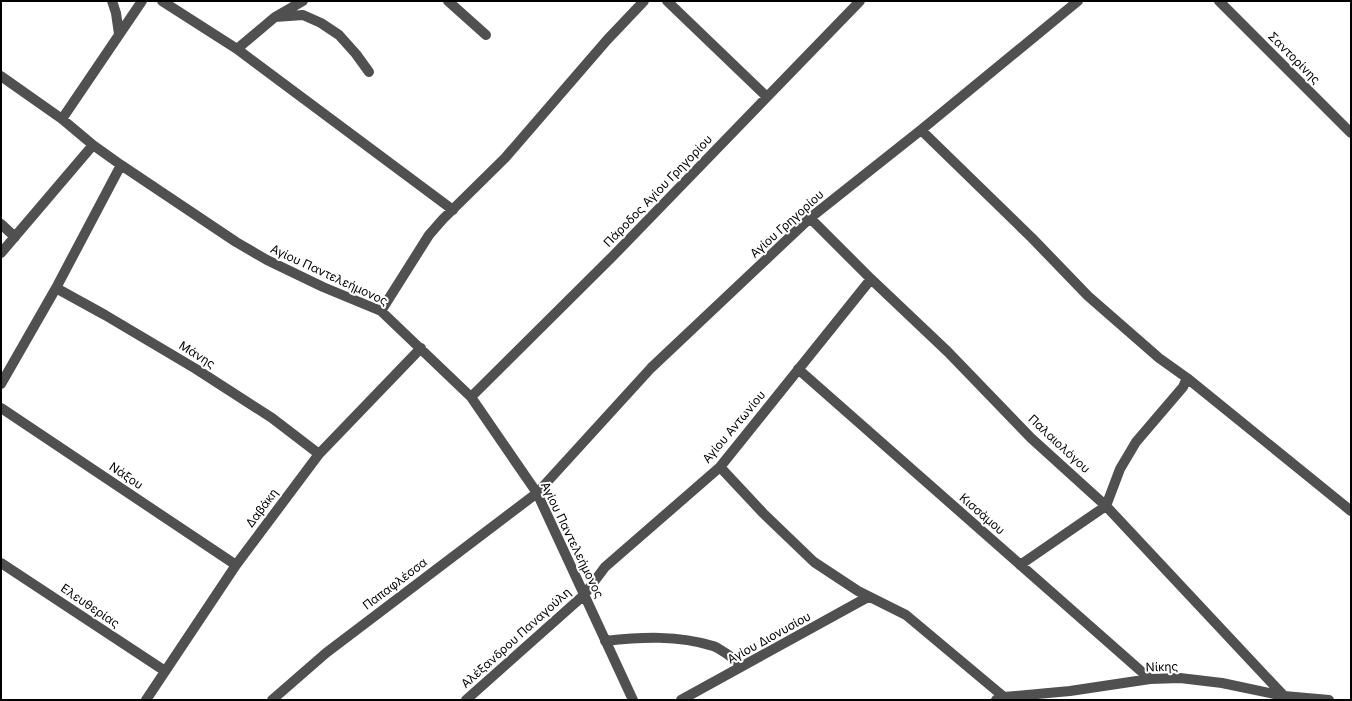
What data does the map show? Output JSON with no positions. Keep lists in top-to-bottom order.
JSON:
{
  "streets": {
    "street": [
      "Σαντορίνης",
      "Πάροδος Αγίου Γρηγορίου",
      "Αγίου Γρηγορίου",
      "Αγίου Παντελεήμονος",
      "Μάνης",
      "Αγίου Αντωνίου",
      "Παλαιολόγου",
      "Νάξου",
      "Δαβάκη",
      "Κισσάμου",
      "Παπαφλέσσα",
      "Ελευθερίας",
      "Αλέξανδρου Παναγούλη",
      "Αγίου Διονυσίου",
      "Νίκης"
    ]
  },
  "crossings": [
    ["Πάροδος Αγίου Γρηγορίου", "Αγίου Παντελεήμονος"],
    ["Αγίου Γρηγορίου", "Αγίου Παντελεήμονος"],
    ["Αγίου Γρηγορίου", "Παλαιολόγου"],
    ["Αγίου Γρηγορίου", "Παπαφλέσσα"],
    ["Αγίου Παντελεήμονος", "Αγίου Αντωνίου"],
    ["Αγίου Παντελεήμονος", "Δαβάκη"],
    ["Αγίου Παντελεήμονος", "Παπαφλέσσα"],
    ["Αγίου Παντελεήμονος", "Αλέξανδρου Παναγούλη"],
    ["Μάνης", "Δαβάκη"],
    ["Αγίου Αντωνίου", "Παλαιολόγου"],
    ["Αγίου Αντωνίου", "Κισσάμου"],
    ["Αγίου Αντωνίου", "Αλέξανδρου Παναγούλη"],
    ["Παλαιολόγου", "Νίκης"],
    ["Νάξου", "Δαβάκη"],
    ["Δαβάκη", "Ελευθερίας"],
    ["Κισσάμου", "Νίκης"]
  ]
}
